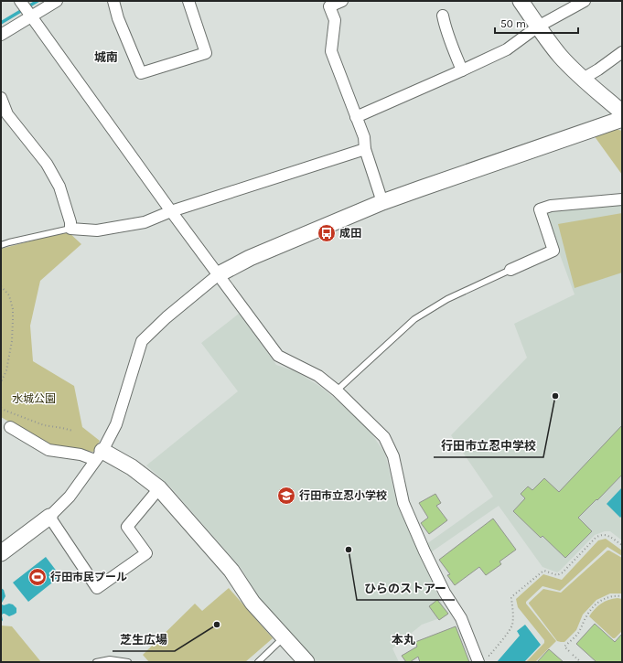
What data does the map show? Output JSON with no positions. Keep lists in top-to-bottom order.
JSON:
{
  "districts": ["城南", "本丸"],
  "parks": ["水城公園"],
  "places": {
    "bus stop": ["成田"],
    "other": ["行田市立忍中学校", "ひらのストアー", "芝生広場"],
    "school or university": ["行田市立忍小学校"],
    "sports": ["行田市民プール"]
  },
  "scale_bar": "50 m"
}
